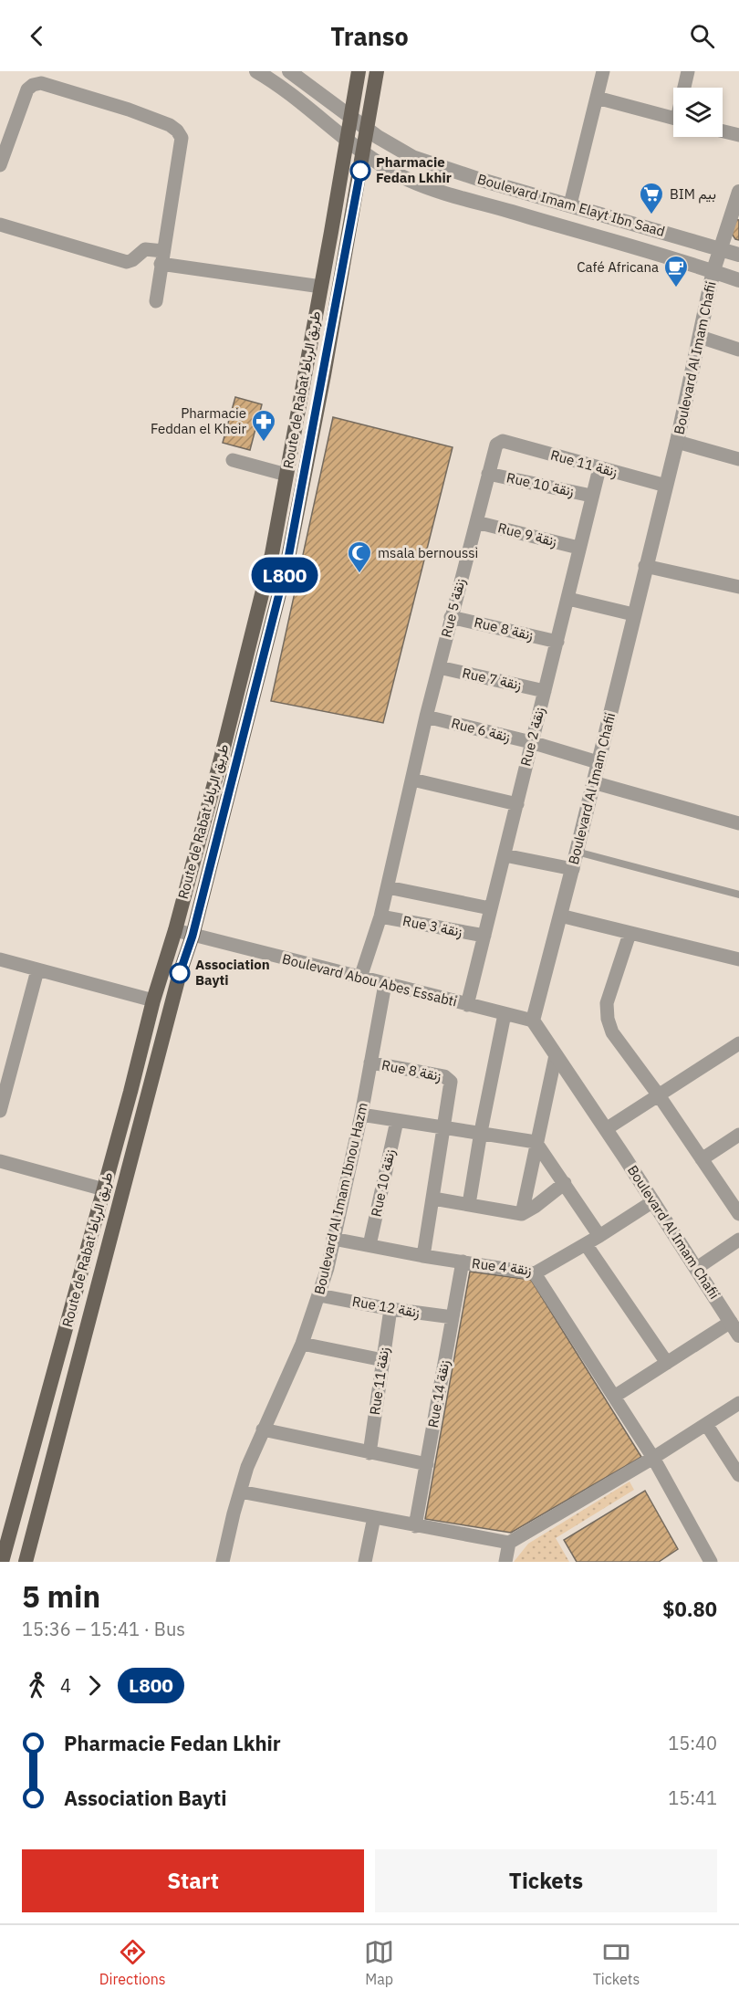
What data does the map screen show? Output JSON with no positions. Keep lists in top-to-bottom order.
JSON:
{
  "streets": {
    "main road": ["Route de Rabat طريق الرباط"],
    "street": [
      "Boulevard Imam Elayt Ibn Saad",
      "Boulevard Al Imam Chafii",
      "Rue 11 زنقة",
      "Rue 10 زنقة",
      "Rue 9 زنقة",
      "Rue 5 زنقة",
      "Rue 8 زنقة",
      "Rue 7 زنقة",
      "Rue 6 زنقة",
      "Rue 2 زنقة",
      "Rue 3 زنقة",
      "Boulevard Abou Abes Essabti",
      "Boulevard Al Imam Ibnou Hazm",
      "Rue 4 زنقة",
      "Rue 12 زنقة",
      "Rue 14 زنقة"
    ]
  },
  "crossings": [
    ["Boulevard Imam Elayt Ibn Saad", "Boulevard Al Imam Chafii"],
    ["Boulevard Imam Elayt Ibn Saad", "Route de Rabat طريق الرباط"],
    ["Boulevard Al Imam Chafii", "Rue 11 زنقة"],
    ["Boulevard Al Imam Chafii", "Rue 6 زنقة"],
    ["Boulevard Al Imam Chafii", "Boulevard Abou Abes Essabti"],
    ["Boulevard Al Imam Chafii", "Rue 4 زنقة"],
    ["Route de Rabat طريق الرباط", "Boulevard Abou Abes Essabti"],
    ["Rue 11 زنقة", "Rue 5 زنقة"],
    ["Rue 11 زنقة", "Rue 2 زنقة"],
    ["Rue 11 زنقة", "Rue 12 زنقة"],
    ["Rue 10 زنقة", "Rue 5 زنقة"],
    ["Rue 10 زنقة", "Rue 2 زنقة"],
    ["Rue 10 زنقة", "Rue 4 زنقة"],
    ["Rue 9 زنقة", "Rue 5 زنقة"],
    ["Rue 9 زنقة", "Rue 2 زنقة"],
    ["Rue 5 زنقة", "Rue 8 زنقة"],
    ["Rue 5 زنقة", "Rue 7 زنقة"],
    ["Rue 5 زنقة", "Rue 6 زنقة"],
    ["Rue 5 زنقة", "Rue 3 زنقة"],
    ["Rue 5 زنقة", "Boulevard Abou Abes Essabti"],
    ["Rue 8 زنقة", "Rue 2 زنقة"],
    ["Rue 8 زنقة", "Boulevard Al Imam Ibnou Hazm"],
    ["Rue 7 زنقة", "Rue 2 زنقة"],
    ["Rue 6 زنقة", "Rue 2 زنقة"],
    ["Rue 2 زنقة", "Rue 3 زنقة"],
    ["Rue 2 زنقة", "Boulevard Abou Abes Essabti"],
    ["Boulevard Abou Abes Essabti", "Boulevard Al Imam Ibnou Hazm"],
    ["Boulevard Al Imam Ibnou Hazm", "Rue 4 زنقة"],
    ["Boulevard Al Imam Ibnou Hazm", "Rue 12 زنقة"],
    ["Rue 4 زنقة", "Rue 14 زنقة"],
    ["Rue 12 زنقة", "Rue 14 زنقة"]
  ],
  "places": {
    "other": ["Pharmacie Fedan Lkhir", "Association Bayti"],
    "supermarket": ["BIM بيم"],
    "cafe": ["Café Africana"],
    "pharmacy": ["Pharmacie Feddan el Kheir"],
    "mosque": ["msala bernoussi"]
  },
  "lines": ["bus line L800"],
  "page": {
    "header": "Transo",
    "on_map": "L800",
    "heading": ["5 min", "15:36 – 15:41 · Bus", "$0.80"],
    "legs": ["4", "L800"],
    "list": [
      {
        "name": "Pharmacie Fedan Lkhir",
        "value": "15:40"
      },
      {
        "name": "Association Bayti",
        "value": "15:41"
      }
    ],
    "buttons": ["Start", "Tickets"],
    "tabs": ["Directions", "Map", "Tickets"]
  }
}
